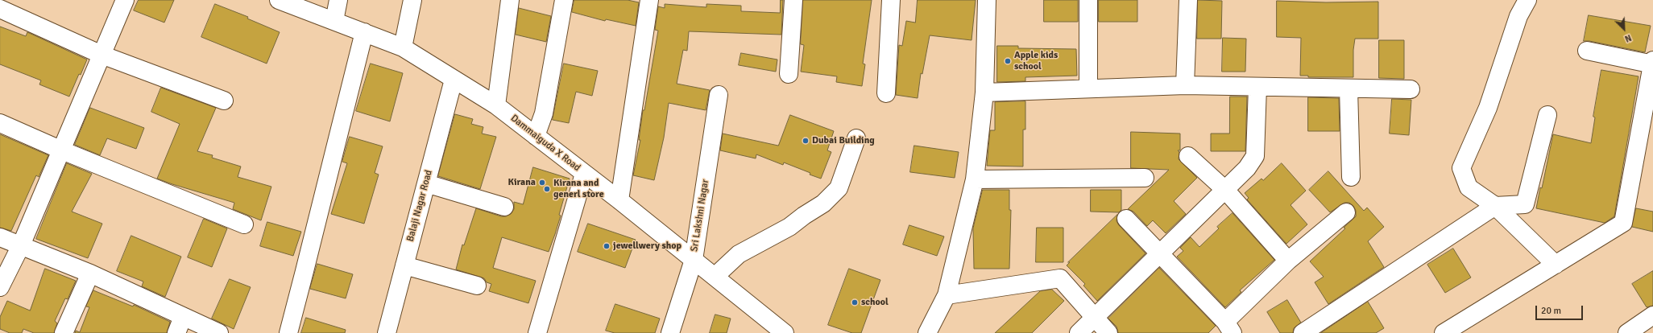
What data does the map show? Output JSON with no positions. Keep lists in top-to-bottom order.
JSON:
{
  "streets": {
    "street": ["Dammaiguda X Road", "Balaji Nagar Road", "Sri Lakshni Nagar"]
  },
  "crossings": [
    ["Dammaiguda X Road", "Balaji Nagar Road"],
    ["Dammaiguda X Road", "Sri Lakshni Nagar"]
  ],
  "places": [
    "Apple kids school",
    "Dubai Building",
    "Kirana",
    "Kirana and generl store",
    "jewellwery shop",
    "school"
  ],
  "scale_bar": "20 m",
  "north": "bottom right"
}
